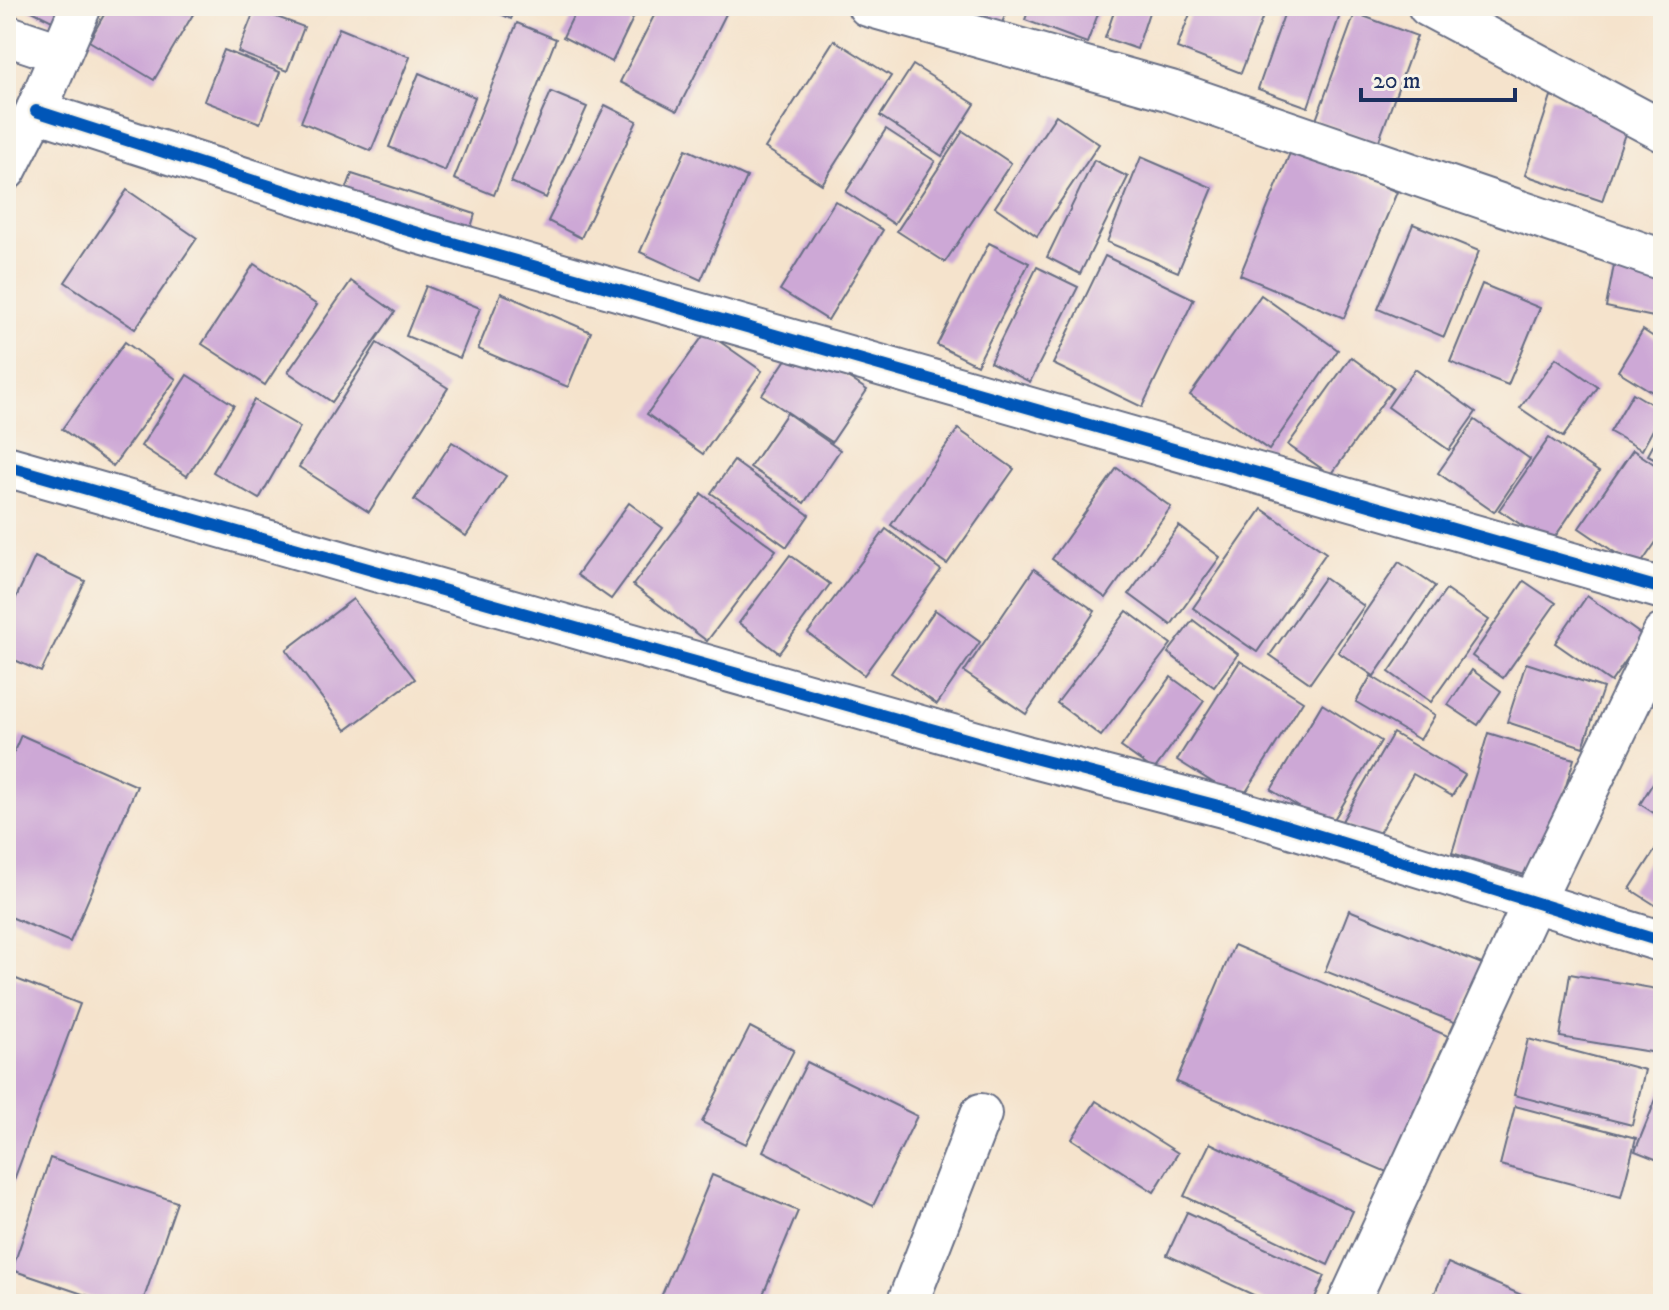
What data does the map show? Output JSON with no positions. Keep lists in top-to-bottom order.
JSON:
{
  "scale_bar": "20 m"
}
